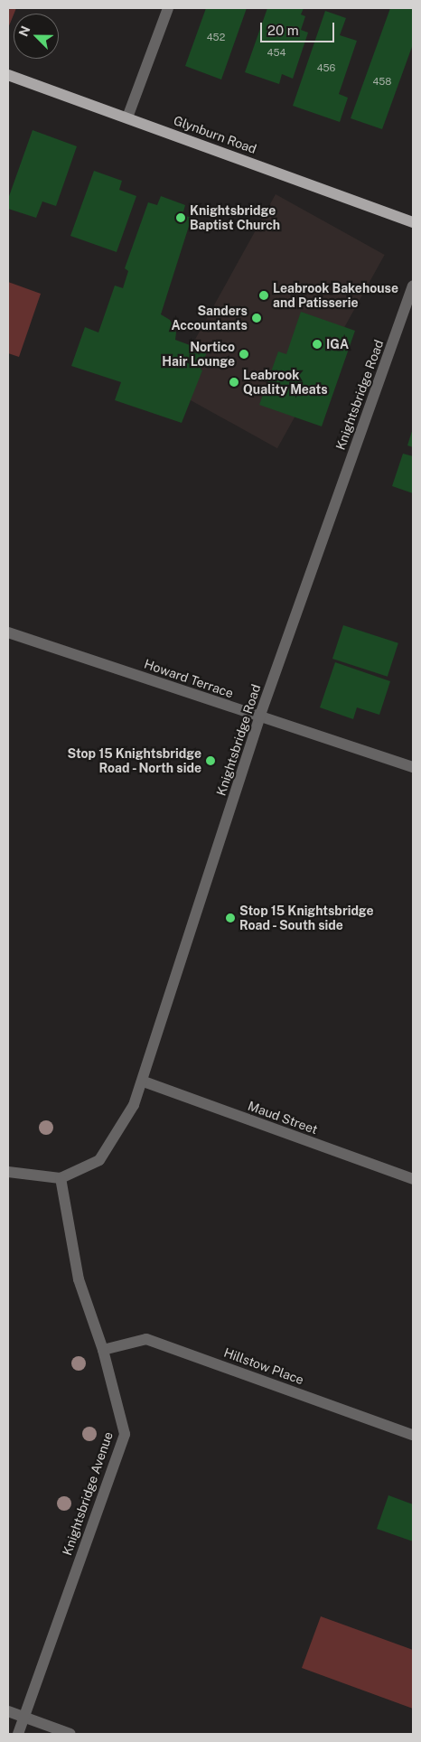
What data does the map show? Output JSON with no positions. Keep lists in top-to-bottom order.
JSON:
{
  "streets": {
    "main road": ["Glynburn Road"],
    "street": [
      "Knightsbridge Road",
      "Howard Terrace",
      "Maud Street",
      "Hillstow Place",
      "Knightsbridge Avenue"
    ]
  },
  "crossings": [
    ["Knightsbridge Road", "Howard Terrace"],
    ["Knightsbridge Road", "Maud Street"],
    ["Knightsbridge Road", "Knightsbridge Avenue"],
    ["Hillstow Place", "Knightsbridge Avenue"]
  ],
  "places": [
    "Knightsbridge Baptist Church",
    "Leabrook Bakehouse and Patisserie",
    "Sanders Accountants",
    "IGA",
    "Nortico Hair Lounge",
    "Leabrook Quality Meats",
    "Stop 15 Knightsbridge Road - North side",
    "Stop 15 Knightsbridge Road - South side"
  ],
  "house_numbers": [
    "452",
    "454",
    "456",
    "458"
  ],
  "scale_bar": "20 m",
  "north": "top left"
}
